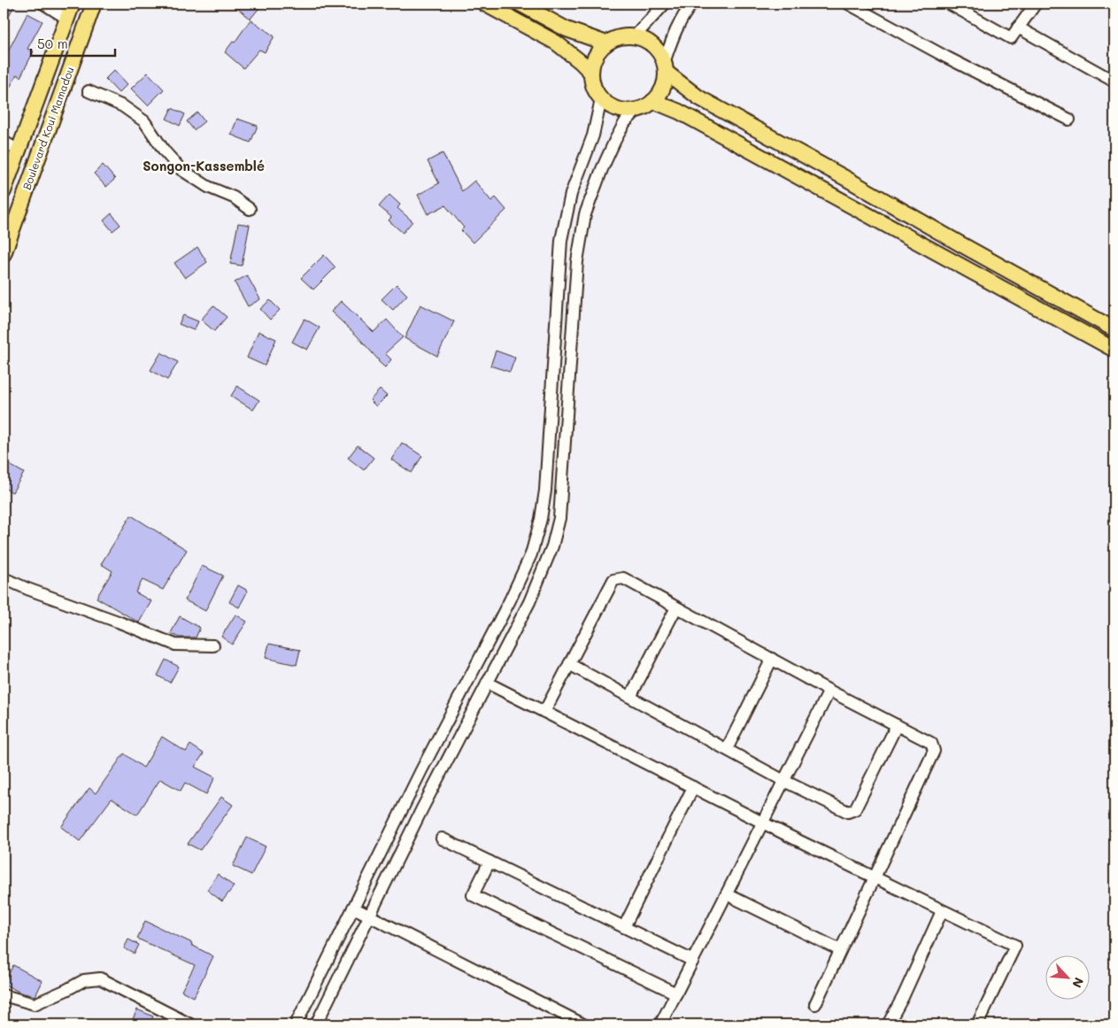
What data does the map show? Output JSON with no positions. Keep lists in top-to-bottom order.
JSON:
{
  "streets": {
    "main road": ["Boulevard Koui Mamadou"]
  },
  "districts": ["Songon-Kassemblé"],
  "scale_bar": "50 m",
  "north": "bottom right"
}
